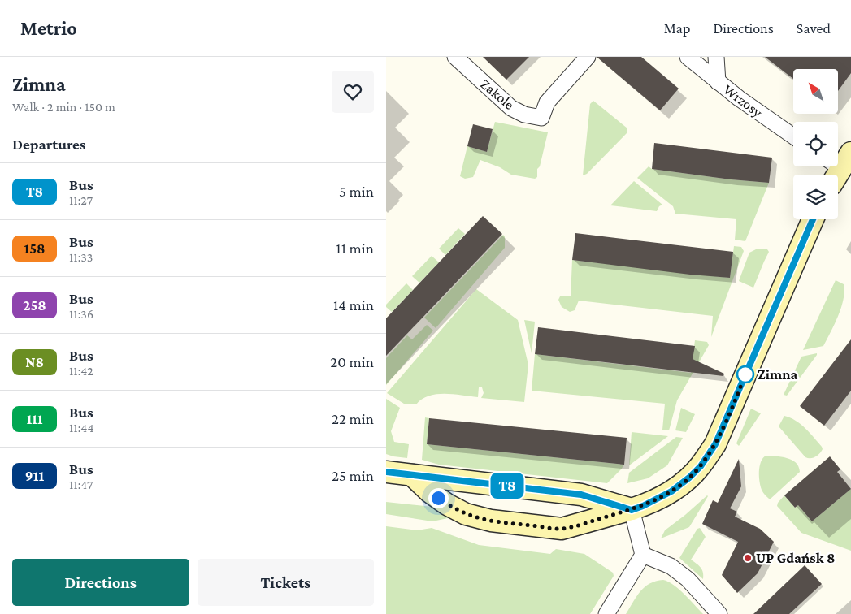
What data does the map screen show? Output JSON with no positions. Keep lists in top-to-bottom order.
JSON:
{
  "streets": {
    "street": ["Zakole", "Wrzosy"]
  },
  "places": ["Zimna", "UP Gdańsk 8"],
  "lines": ["bus line T8"],
  "north": "top left",
  "page": {
    "header": "Metrio",
    "nav": ["Map", "Directions", "Saved"],
    "heading": [
      ["Zimna", "Walk · 2 min · 150 m"],
      "Departures"
    ],
    "on_map": "T8",
    "list": [
      {
        "mark": "T8",
        "name": "Bus",
        "note": "11:27",
        "value": "5 min"
      },
      {
        "mark": "158",
        "name": "Bus",
        "note": "11:33",
        "value": "11 min"
      },
      {
        "mark": "258",
        "name": "Bus",
        "note": "11:36",
        "value": "14 min"
      },
      {
        "mark": "N8",
        "name": "Bus",
        "note": "11:42",
        "value": "20 min"
      },
      {
        "mark": "111",
        "name": "Bus",
        "note": "11:44",
        "value": "22 min"
      },
      {
        "mark": "911",
        "name": "Bus",
        "note": "11:47",
        "value": "25 min"
      }
    ],
    "buttons": ["Directions", "Tickets"]
  }
}
